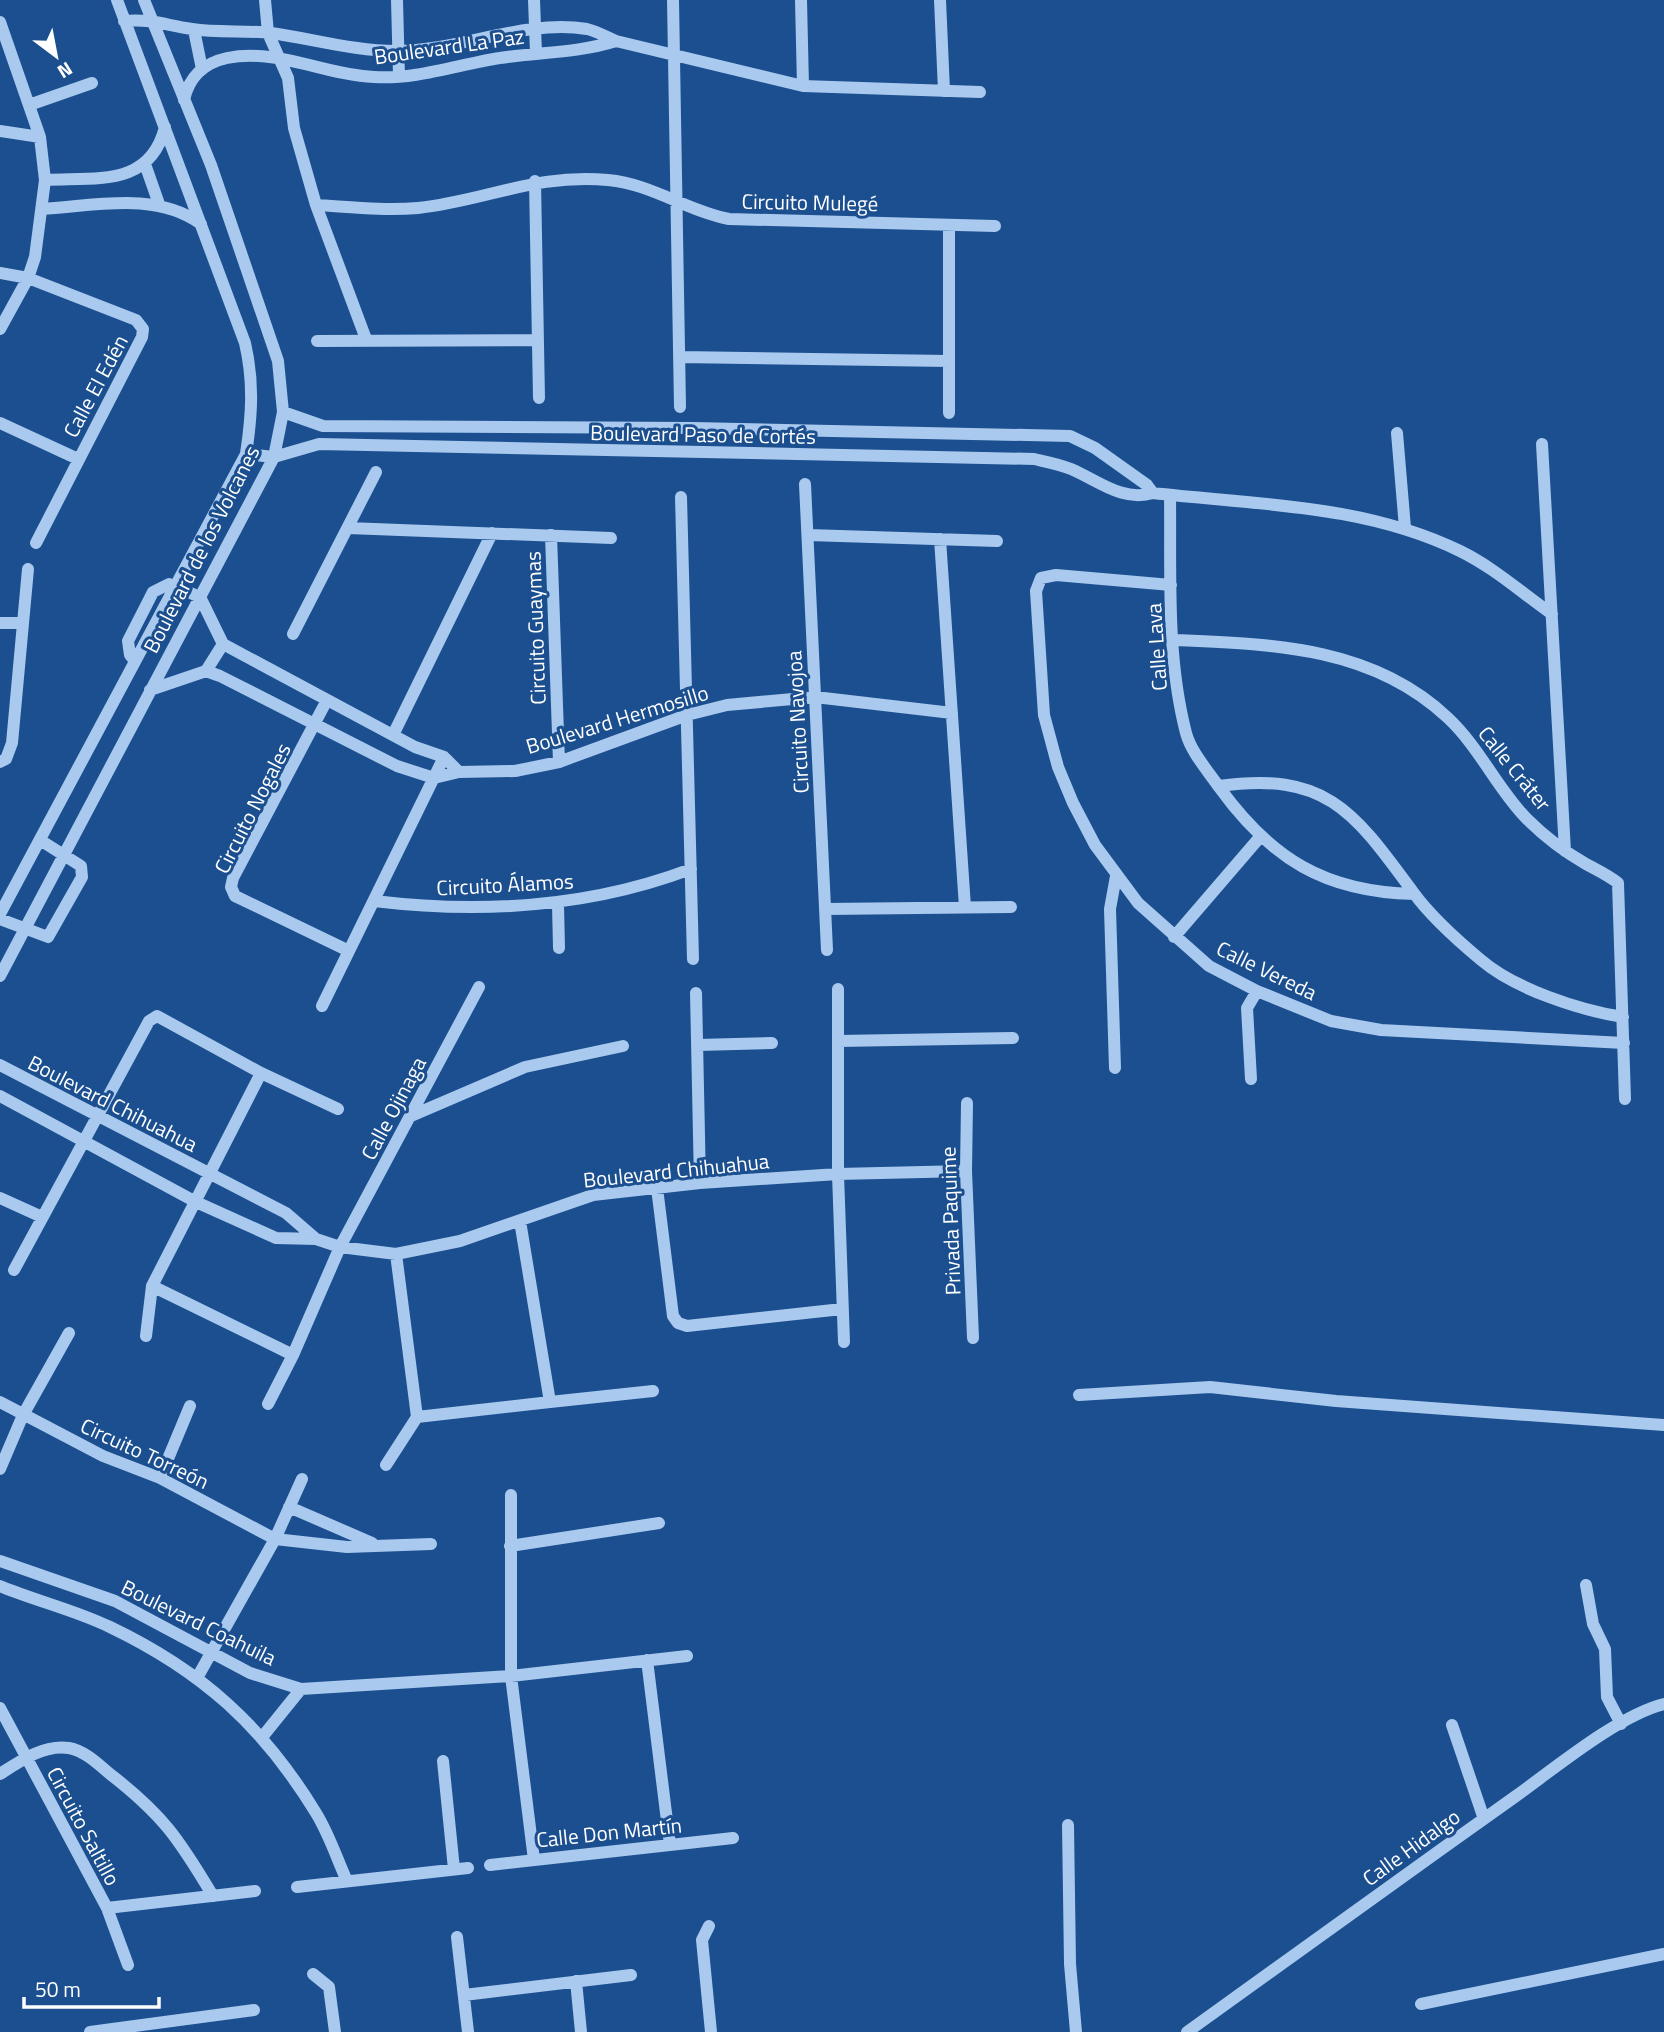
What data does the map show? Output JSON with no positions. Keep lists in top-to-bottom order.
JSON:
{
  "streets": {
    "street": [
      "Boulevard La Paz",
      "Circuito Mulegé",
      "Calle El Edén",
      "Boulevard Paso de Cortés",
      "Boulevard de los Volcanes",
      "Circuito Guaymas",
      "Calle Lava",
      "Boulevard Hermosillo",
      "Circuito Navojoa",
      "Calle Cráter",
      "Circuito Nogales",
      "Circuito Álamos",
      "Calle Vereda",
      "Boulevard Chihuahua",
      "Calle Ojinaga",
      "Privada Paquime",
      "Circuito Torreón",
      "Boulevard Coahuila",
      "Circuito Saltillo",
      "Calle Don Martín",
      "Calle Hidalgo"
    ]
  },
  "crossings": [
    ["Boulevard La Paz", "Boulevard de los Volcanes"],
    ["Boulevard Paso de Cortés", "Boulevard de los Volcanes"],
    ["Boulevard Paso de Cortés", "Calle Lava"],
    ["Circuito Guaymas", "Boulevard Hermosillo"],
    ["Calle Lava", "Calle Cráter"],
    ["Calle Lava", "Calle Vereda"],
    ["Boulevard Hermosillo", "Circuito Navojoa"],
    ["Calle Cráter", "Calle Vereda"],
    ["Boulevard Chihuahua", "Calle Ojinaga"],
    ["Boulevard Chihuahua", "Privada Paquime"]
  ],
  "scale_bar": "50 m",
  "north": "bottom right"
}
